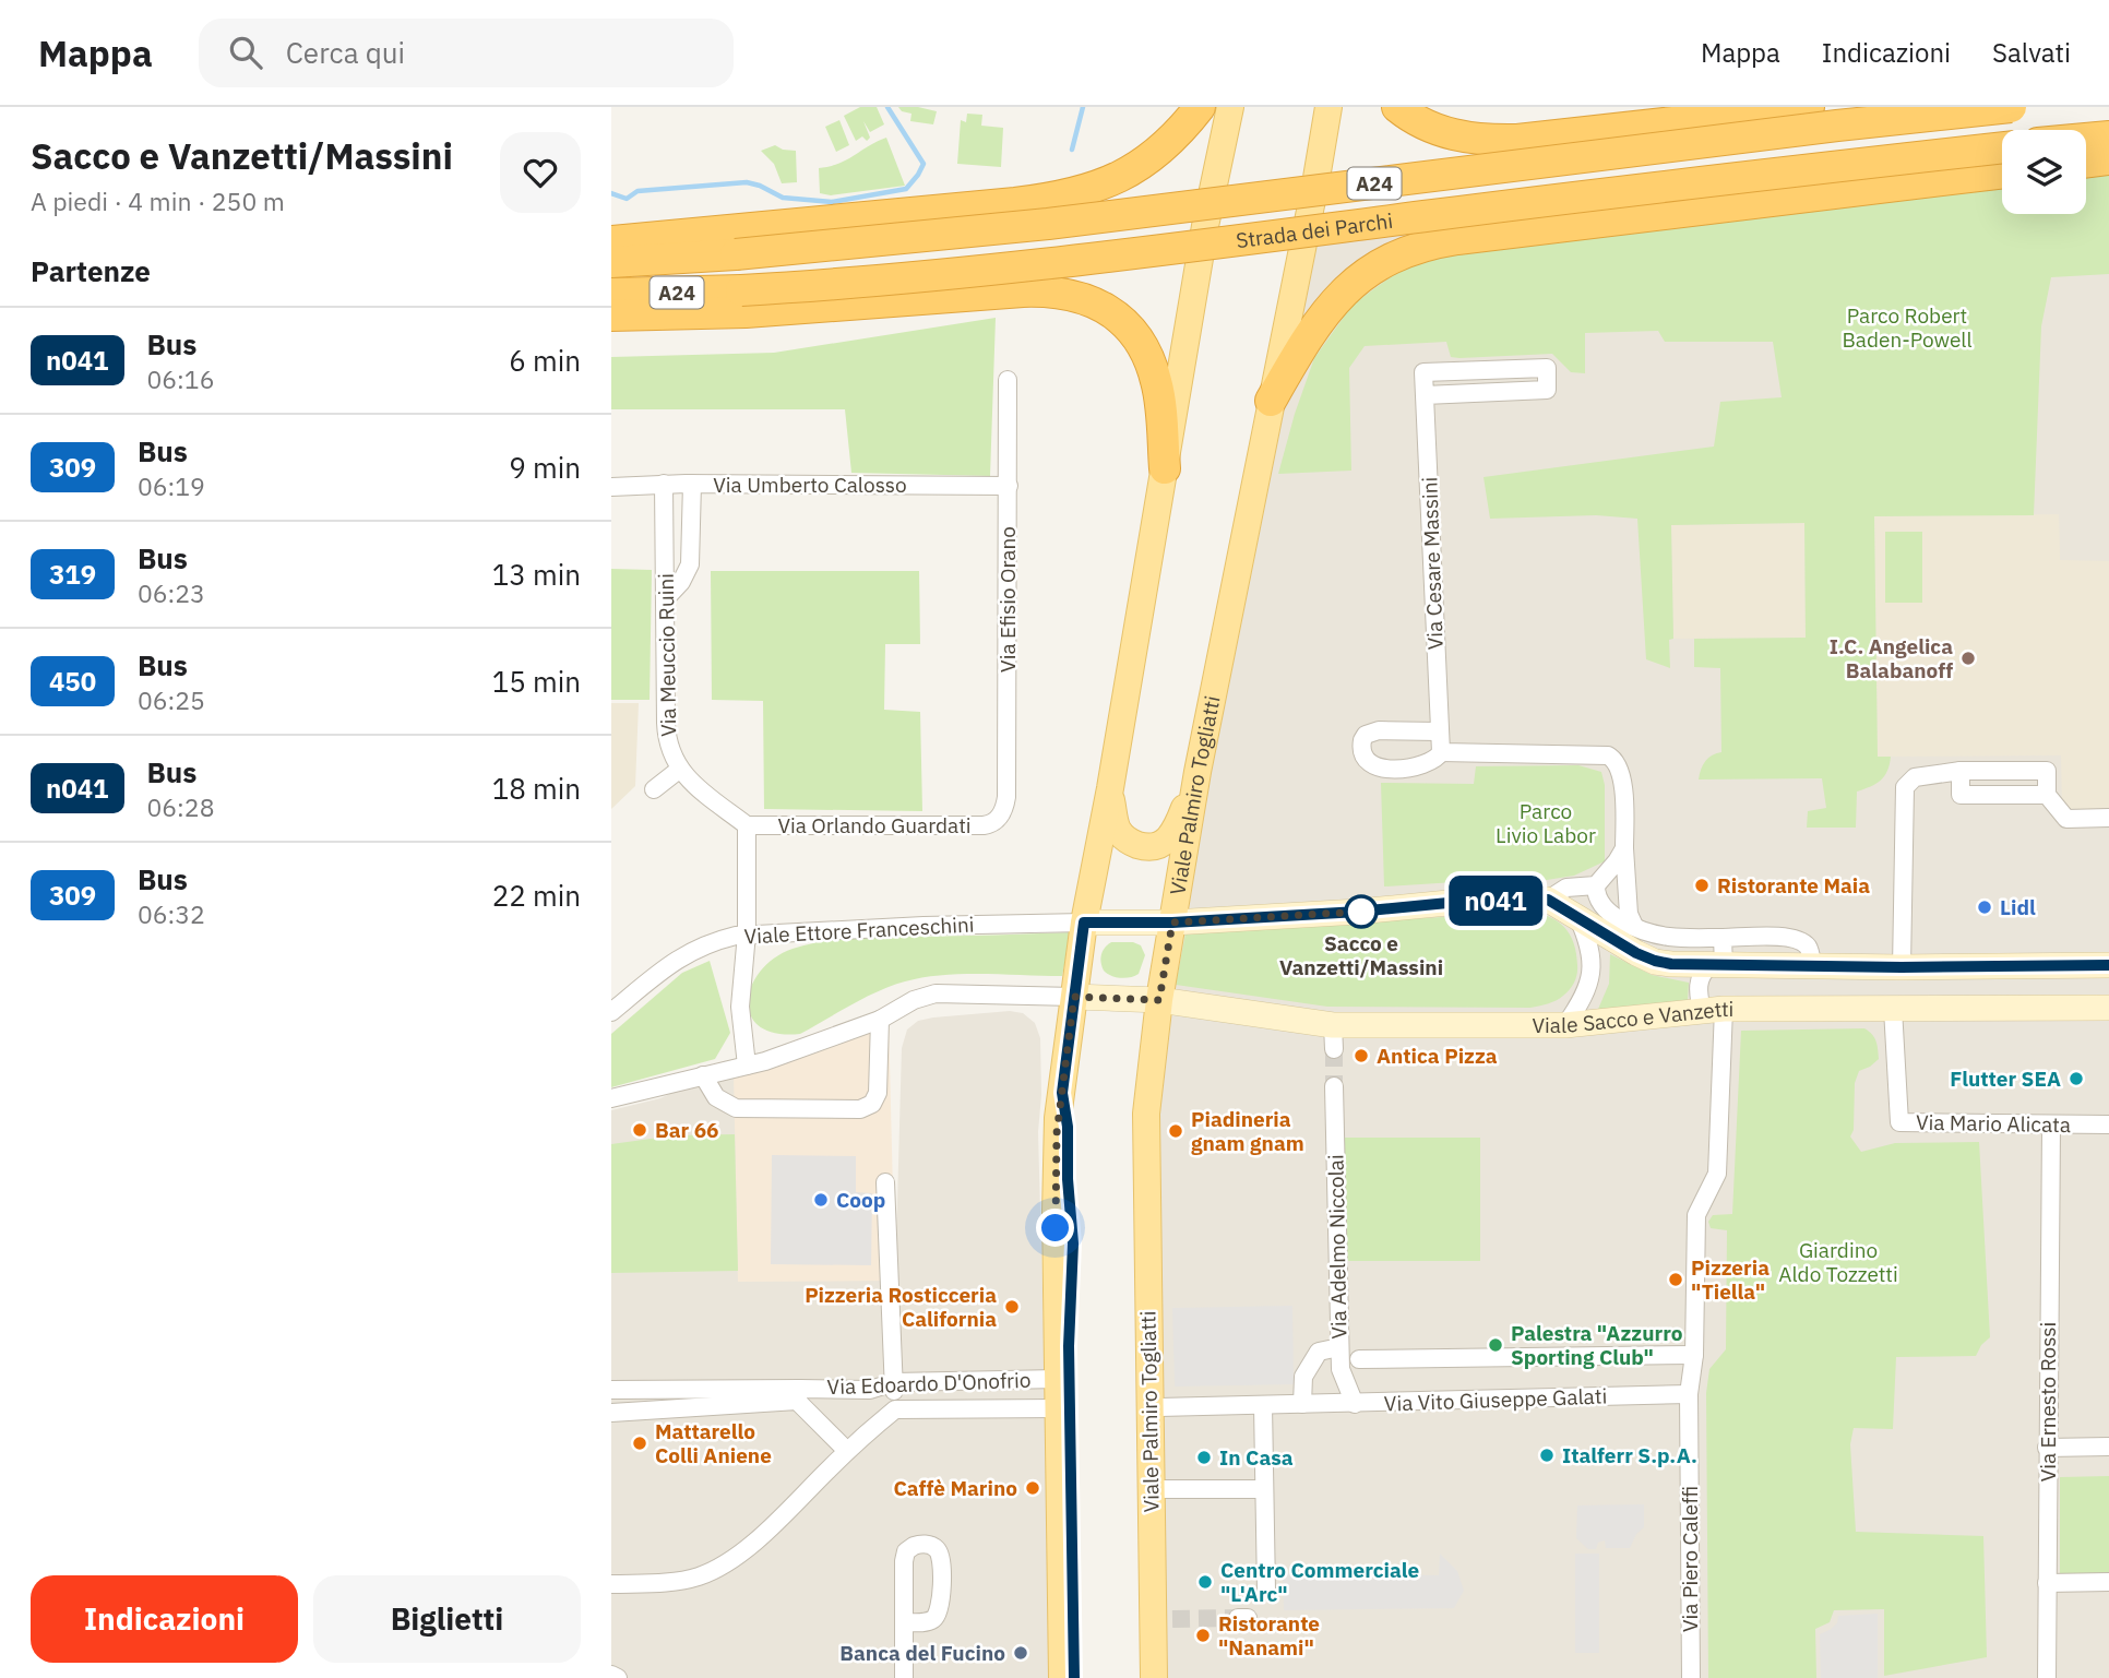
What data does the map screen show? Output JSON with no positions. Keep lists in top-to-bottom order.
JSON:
{
  "streets": {
    "highway": ["A24", "Strada dei Parchi"],
    "main road": ["Viale Palmiro Togliatti"],
    "street": [
      "Via Umberto Calosso",
      "Via Cesare Massini",
      "Via Efisio Orano",
      "Via Meuccio Ruini",
      "Via Orlando Guardati",
      "Viale Ettore Franceschini",
      "Viale Sacco e Vanzetti",
      "Via Mario Alicata",
      "Via Adelmo Niccolai",
      "Via Edoardo D'Onofrio",
      "Via Vito Giuseppe Galati",
      "Via Ernesto Rossi",
      "Via Piero Caleffi"
    ]
  },
  "crossings": [
    ["Via Umberto Calosso", "Via Efisio Orano"],
    ["Via Umberto Calosso", "Via Meuccio Ruini"],
    ["Via Efisio Orano", "Via Orlando Guardati"],
    ["Via Meuccio Ruini", "Via Orlando Guardati"],
    ["Viale Palmiro Togliatti", "Viale Sacco e Vanzetti"],
    ["Viale Sacco e Vanzetti", "Via Mario Alicata"],
    ["Via Mario Alicata", "Via Ernesto Rossi"],
    ["Via Adelmo Niccolai", "Via Vito Giuseppe Galati"],
    ["Via Vito Giuseppe Galati", "Via Piero Caleffi"]
  ],
  "parks": ["Parco Robert Baden-Powell", "Parco Livio Labor", "Giardino Aldo Tozzetti"],
  "places": [
    "I.C. Angelica Balabanoff",
    "Ristorante Maia",
    "Lidl",
    "Sacco e Vanzetti/Massini",
    "Antica Pizza",
    "Flutter SEA",
    "Bar 66",
    "Piadineria gnam gnam",
    "Coop",
    "Pizzeria \"Tiella\"",
    "Pizzeria Rosticceria California",
    "Palestra \"Azzurro Sporting Club\"",
    "Mattarello Colli Aniene",
    "Italferr S.p.A.",
    "In Casa",
    "Caffè Marino",
    "Centro Commerciale \"L'Arc\"",
    "Ristorante \"Nanami\"",
    "Banca del Fucino"
  ],
  "lines": ["bus line n041"],
  "page": {
    "header": "Mappa",
    "search": "Cerca qui",
    "nav": ["Mappa", "Indicazioni", "Salvati"],
    "heading": [
      ["Sacco e Vanzetti/Massini", "A piedi · 4 min · 250 m"],
      "Partenze"
    ],
    "on_map": "n041",
    "list": [
      {
        "mark": "n041",
        "name": "Bus",
        "note": "06:16",
        "value": "6 min"
      },
      {
        "mark": "309",
        "name": "Bus",
        "note": "06:19",
        "value": "9 min"
      },
      {
        "mark": "319",
        "name": "Bus",
        "note": "06:23",
        "value": "13 min"
      },
      {
        "mark": "450",
        "name": "Bus",
        "note": "06:25",
        "value": "15 min"
      },
      {
        "mark": "n041",
        "name": "Bus",
        "note": "06:28",
        "value": "18 min"
      },
      {
        "mark": "309",
        "name": "Bus",
        "note": "06:32",
        "value": "22 min"
      }
    ],
    "buttons": ["Indicazioni", "Biglietti"]
  }
}
